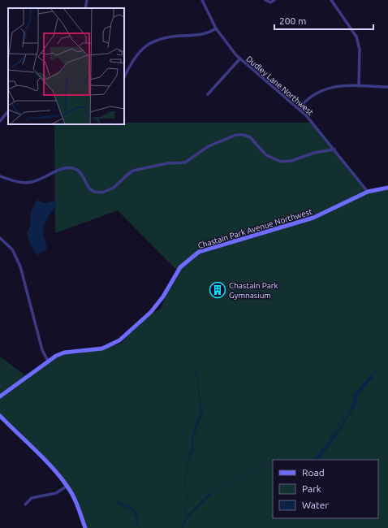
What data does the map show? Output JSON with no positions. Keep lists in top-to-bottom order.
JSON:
{
  "streets": {
    "street": ["Dudley Lane Northwest", "Chastain Park Avenue Northwest"]
  },
  "crossings": [
    ["Dudley Lane Northwest", "Chastain Park Avenue Northwest"]
  ],
  "places": {
    "building": ["Chastain Park Gymnasium"]
  },
  "legend": ["Road", "Park", "Water"],
  "scale_bar": "200 m"
}
